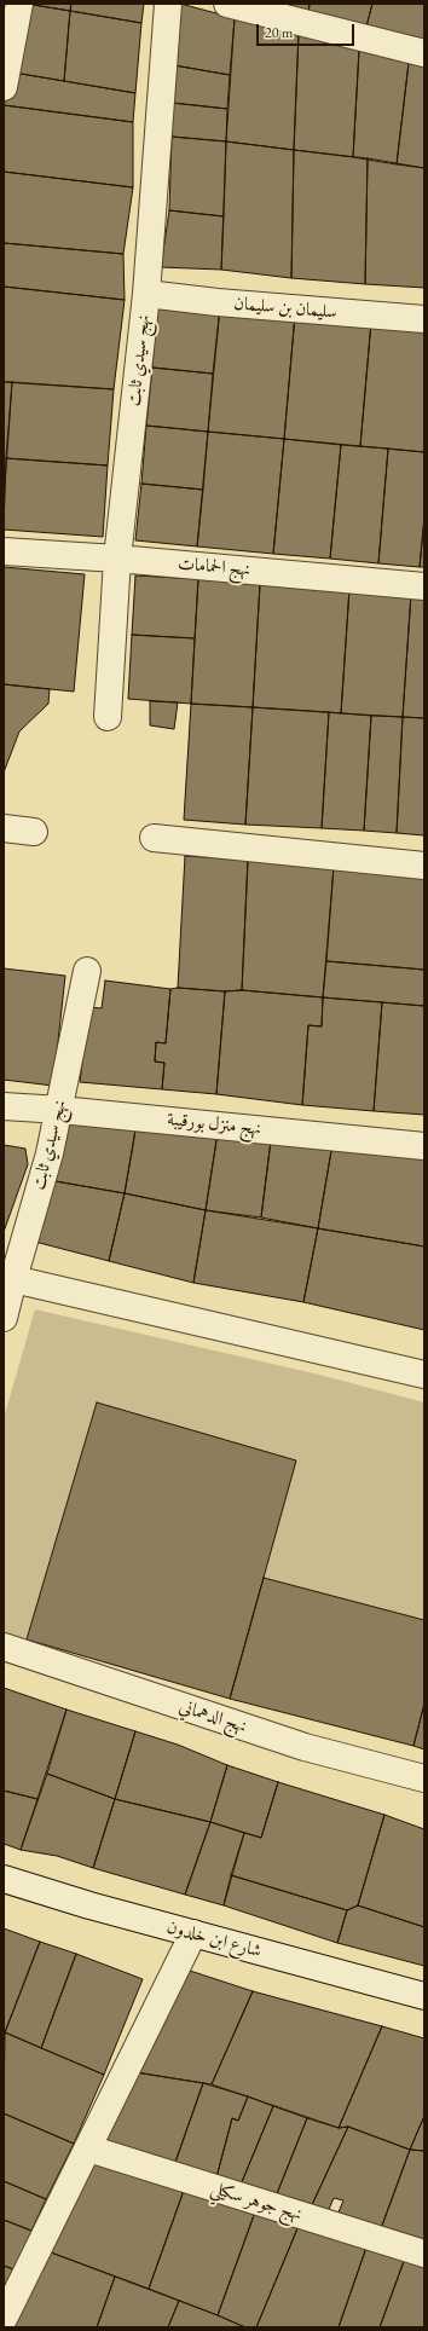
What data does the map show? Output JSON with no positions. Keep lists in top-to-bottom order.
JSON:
{
  "streets": {
    "street": [
      "سليمان بن سليمان",
      "نهج سيدي ثابت",
      "نهج الحمامات",
      "نهج منزل بورقيبة",
      "نهج الدهماني",
      "شارع ابن خلدون",
      "نهج جوهر سكيلي"
    ]
  },
  "crossings": [
    ["سليمان بن سليمان", "نهج سيدي ثابت"],
    ["نهج سيدي ثابت", "نهج الحمامات"],
    ["نهج سيدي ثابت", "نهج منزل بورقيبة"]
  ],
  "scale_bar": "20 m"
}
